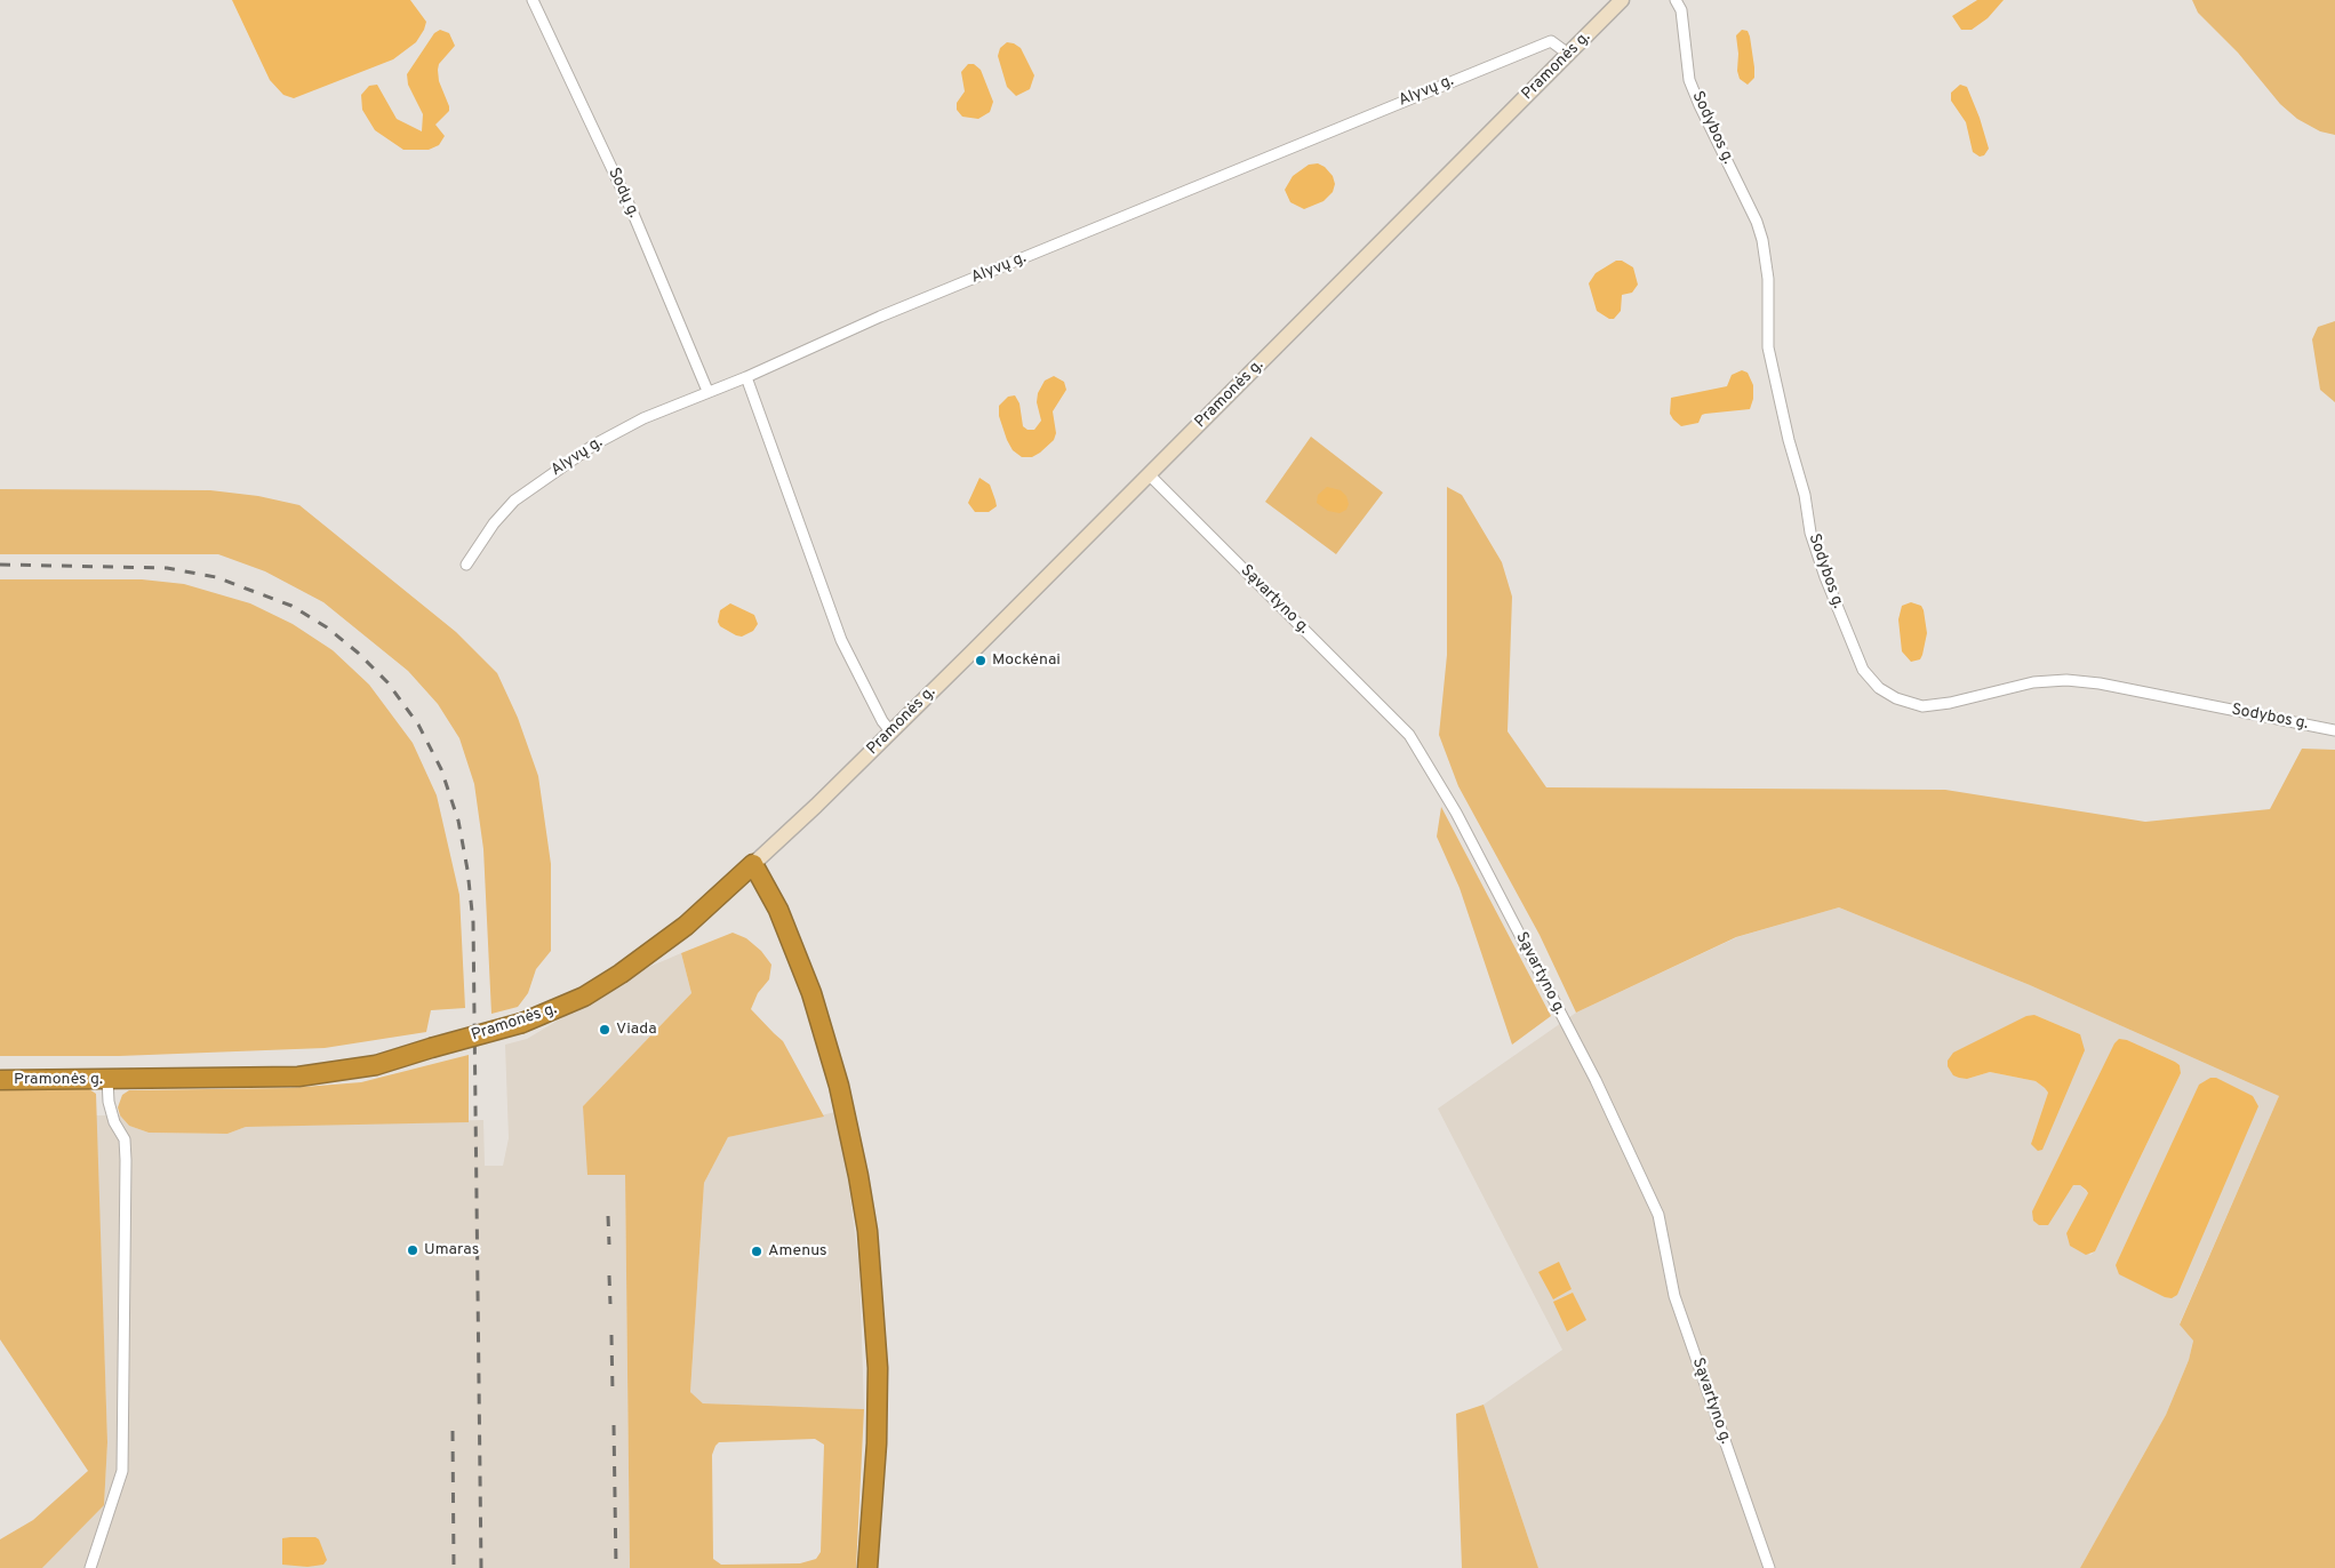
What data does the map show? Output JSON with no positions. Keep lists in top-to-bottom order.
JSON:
{
  "streets": {
    "highway": ["Pramonės g."],
    "street": [
      "Alyvų g.",
      "Sodybos g.",
      "Sodų g.",
      "Sąvartyno g."
    ]
  },
  "crossings": [
    ["Pramonės g.", "Alyvų g."],
    ["Pramonės g.", "Sąvartyno g."],
    ["Alyvų g.", "Sodų g."]
  ],
  "places": [
    "Mockėnai",
    "Viada",
    "Umaras",
    "Amenus"
  ]
}
